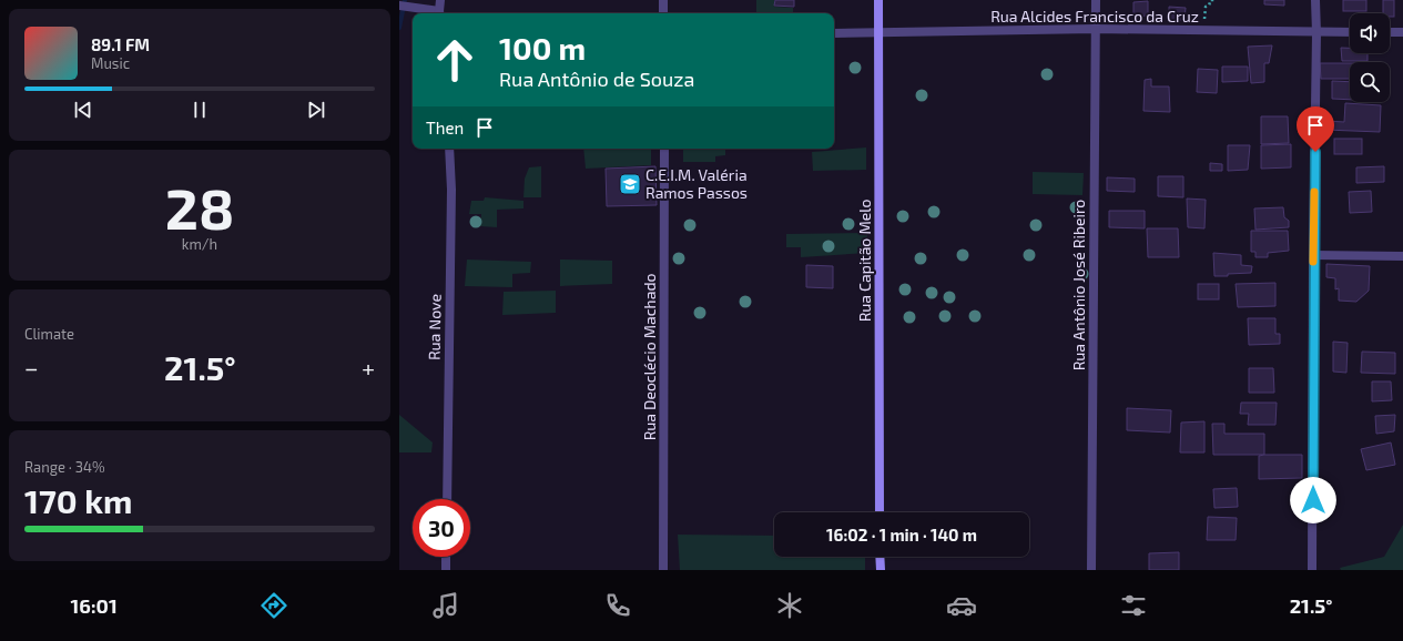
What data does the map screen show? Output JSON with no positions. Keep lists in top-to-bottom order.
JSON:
{
  "streets": {
    "main road": ["Rua Capitão Melo"],
    "street": [
      "Rua Alcides Francisco da Cruz",
      "Rua Antônio José Ribeiro",
      "Rua Nove",
      "Rua Deoclécio Machado"
    ]
  },
  "crossings": [
    ["Rua Alcides Francisco da Cruz", "Rua Capitão Melo"],
    ["Rua Alcides Francisco da Cruz", "Rua Antônio José Ribeiro"]
  ],
  "places": {
    "school or university": ["C.E.I.M. Valéria Ramos Passos"]
  },
  "page": {
    "turn": ["100 m", "Rua Antônio de Souza"],
    "song": ["89.1 FM", "Music"],
    "then": "Then",
    "tile": [
      ["28", "km/h"],
      "Climate",
      ["Range · 34%", "170 km"]
    ],
    "heat": ["−", "21.5°", "+"],
    "limit": "30",
    "trip": "16:02 · 1 min · 140 m",
    "tabs": ["16:01", "21.5°"]
  }
}
